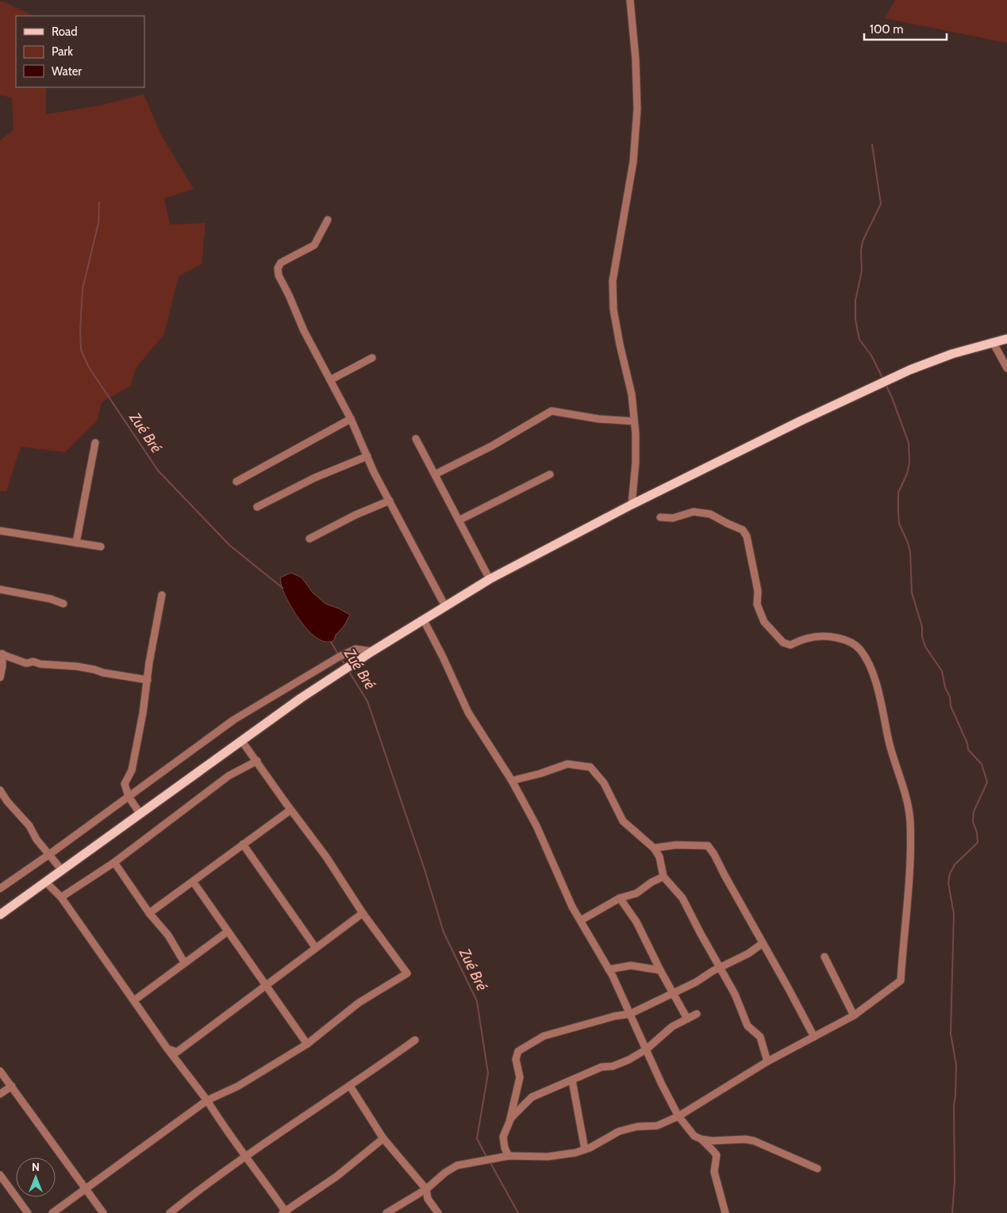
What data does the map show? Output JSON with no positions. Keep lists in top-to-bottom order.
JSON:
{
  "water": ["Zué Bré"],
  "legend": ["Road", "Park", "Water"],
  "scale_bar": "100 m",
  "north": "top"
}
